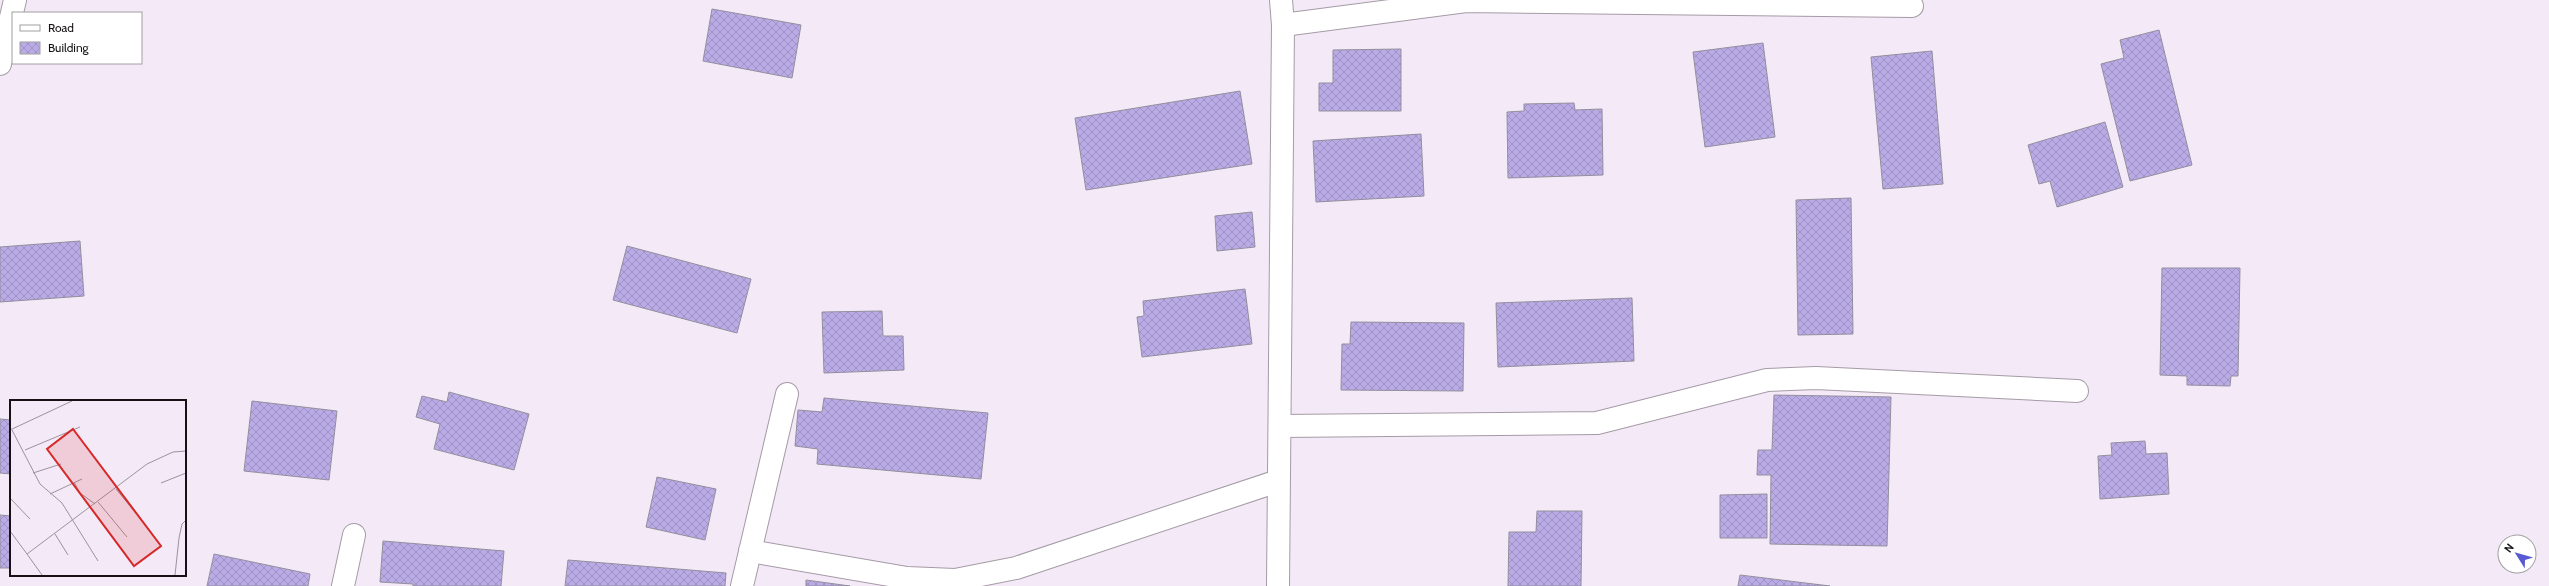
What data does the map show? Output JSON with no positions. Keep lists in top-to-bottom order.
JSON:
{
  "legend": ["Road", "Building"],
  "north": "top left"
}
